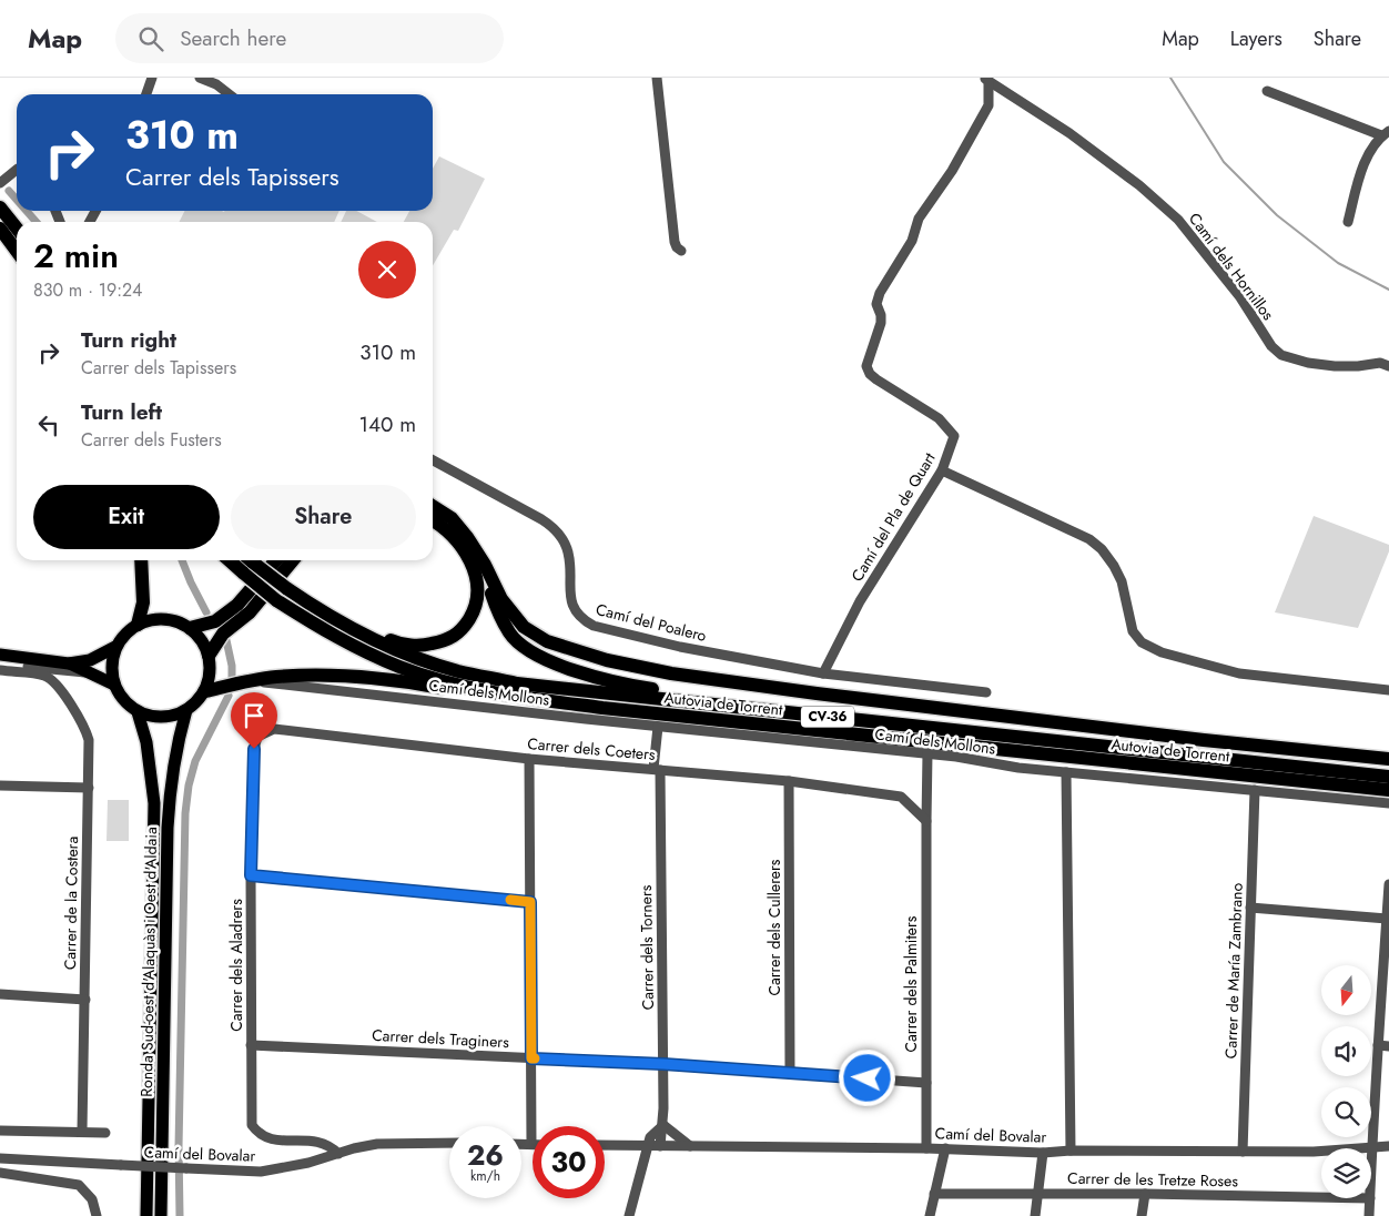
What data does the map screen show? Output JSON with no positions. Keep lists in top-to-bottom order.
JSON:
{
  "streets": {
    "highway": ["Autovia de Torrent", "CV-36"],
    "main road": ["Ronda Sud-oest d'Alaquàs i Oest d'Aldaia"],
    "street": [
      "Camí dels Hornillos",
      "Camí del Pla de Quart",
      "Camí del Poalero",
      "Camí dels Mollons",
      "Carrer dels Coeters",
      "Carrer de la Costera",
      "Carrer dels Cullerers",
      "Carrer dels Torners",
      "Carrer dels Aladrers",
      "Carrer de María Zambrano",
      "Carrer dels Palmiters",
      "Carrer dels Traginers",
      "Camí del Bovalar",
      "Carrer de les Tretze Roses"
    ]
  },
  "crossings": [
    ["Camí dels Hornillos", "Camí del Pla de Quart"],
    ["Camí del Pla de Quart", "Camí del Poalero"],
    ["Camí dels Mollons", "Carrer dels Torners"],
    ["Camí dels Mollons", "Carrer de María Zambrano"],
    ["Camí dels Mollons", "Carrer dels Palmiters"],
    ["Carrer dels Coeters", "Carrer dels Cullerers"],
    ["Carrer dels Coeters", "Carrer dels Torners"],
    ["Carrer dels Coeters", "Carrer dels Aladrers"],
    ["Carrer dels Coeters", "Carrer dels Palmiters"],
    ["Carrer dels Cullerers", "Carrer dels Traginers"],
    ["Carrer dels Torners", "Carrer dels Traginers"],
    ["Carrer dels Aladrers", "Carrer dels Traginers"],
    ["Carrer dels Aladrers", "Camí del Bovalar"],
    ["Carrer de María Zambrano", "Camí del Bovalar"],
    ["Carrer dels Palmiters", "Carrer dels Traginers"],
    ["Carrer dels Palmiters", "Camí del Bovalar"]
  ],
  "north": "bottom",
  "page": {
    "header": "Map",
    "search": "Search here",
    "nav": ["Map", "Layers", "Share"],
    "turn": ["310 m", "Carrer dels Tapissers"],
    "heading": ["2 min", "830 m · 19:24"],
    "list": [
      {
        "name": "Turn right",
        "note": "Carrer dels Tapissers",
        "value": "310 m"
      },
      {
        "name": "Turn left",
        "note": "Carrer dels Fusters",
        "value": "140 m"
      }
    ],
    "buttons": ["Exit", "Share"],
    "speed": "26 km/h",
    "limit": "30"
  }
}
